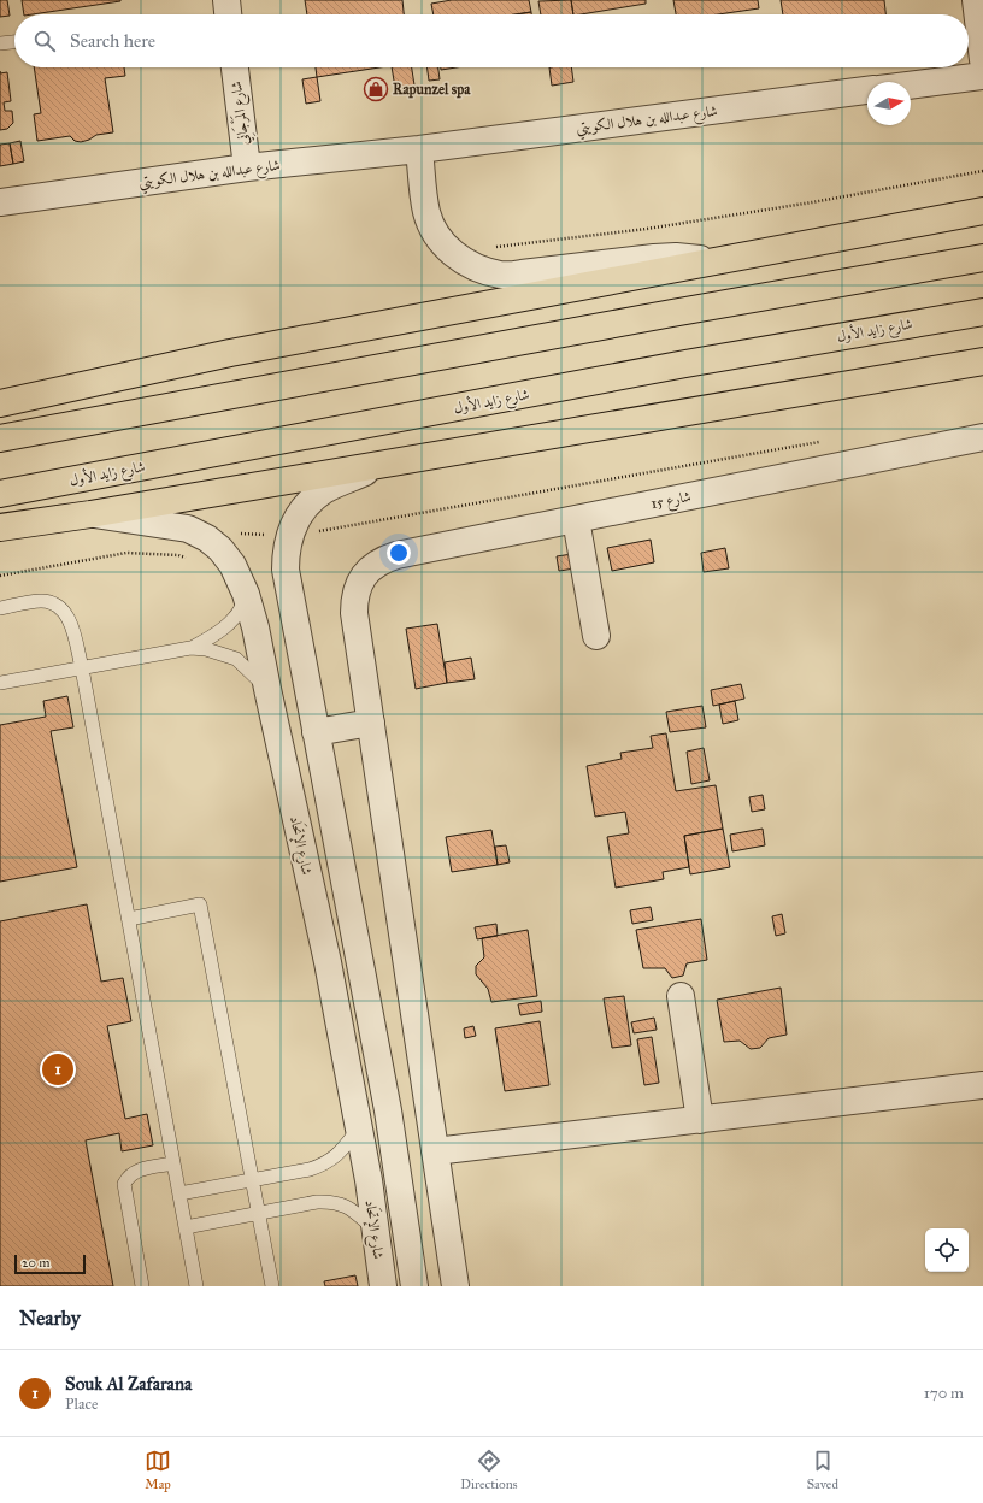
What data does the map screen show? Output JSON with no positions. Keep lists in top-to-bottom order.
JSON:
{
  "streets": {
    "main road": ["شارع زايد الأول"],
    "street": [
      "شارع المَرْجَانِي",
      "شارع عبدالله بن هلال الكويتي",
      "شارع 15",
      "شارع الإتحَاد"
    ]
  },
  "crossings": [
    ["شارع المَرْجَانِي", "شارع عبدالله بن هلال الكويتي"]
  ],
  "places": {
    "shop": ["Rapunzel spa"]
  },
  "scale_bar": "20 m",
  "north": "right",
  "page": {
    "search": "Search here",
    "pins": "1",
    "scale": "20 m",
    "heading": "Nearby",
    "list": [
      {
        "mark": "1",
        "name": "Souk Al Zafarana",
        "note": "Place",
        "value": "170 m"
      }
    ],
    "nav": ["Map", "Directions", "Saved"]
  }
}
